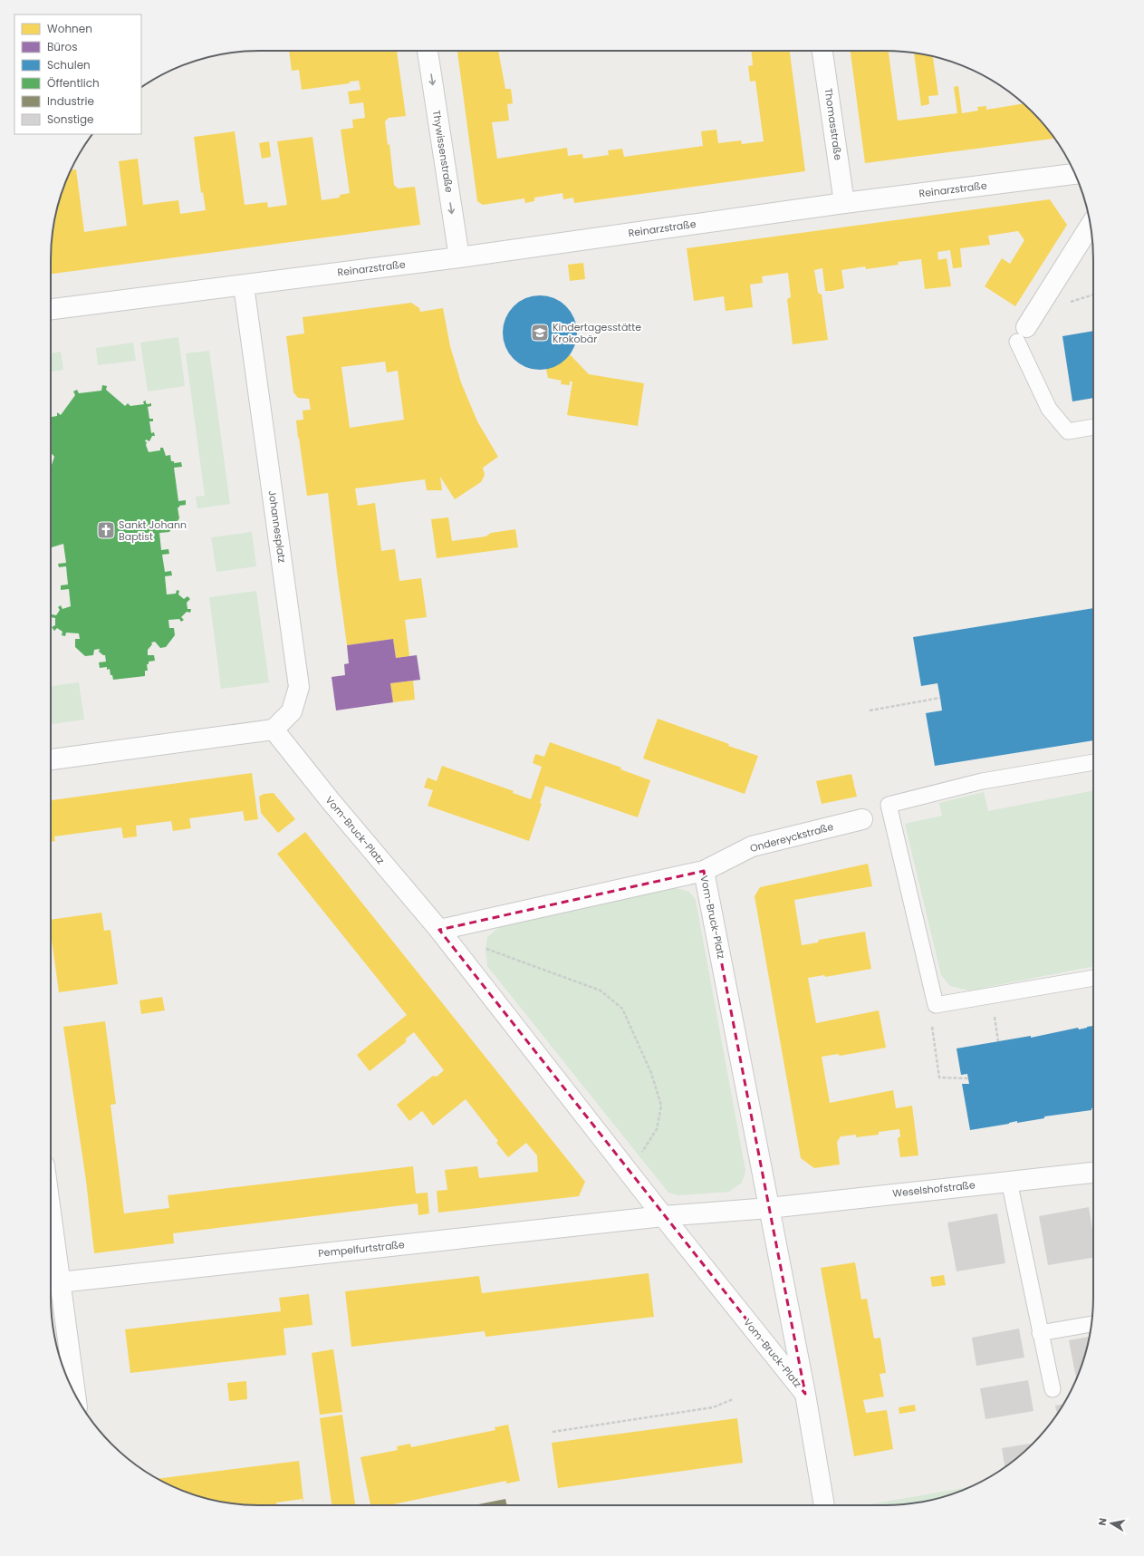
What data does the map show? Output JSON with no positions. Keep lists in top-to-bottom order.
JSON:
{
  "streets": {
    "street": [
      "Thomasstraße",
      "Thywissenstraße",
      "Reinarzstraße",
      "Johannesplatz",
      "Vom-Bruck-Platz",
      "Ondereyckstraße",
      "Weselshofstraße",
      "Pempelfurtstraße"
    ]
  },
  "crossings": [
    ["Thomasstraße", "Reinarzstraße"],
    ["Thywissenstraße", "Reinarzstraße"],
    ["Reinarzstraße", "Johannesplatz"],
    ["Johannesplatz", "Vom-Bruck-Platz"],
    ["Vom-Bruck-Platz", "Ondereyckstraße"],
    ["Vom-Bruck-Platz", "Weselshofstraße"],
    ["Vom-Bruck-Platz", "Pempelfurtstraße"]
  ],
  "one_way": ["Thywissenstraße"],
  "places": {
    "school or university": ["Kindertagesstätte Krokobär"],
    "church": ["Sankt Johann Baptist"]
  },
  "legend": [
    "Wohnen",
    "Büros",
    "Schulen",
    "Öffentlich",
    "Industrie",
    "Sonstige"
  ],
  "north": "left"
}
